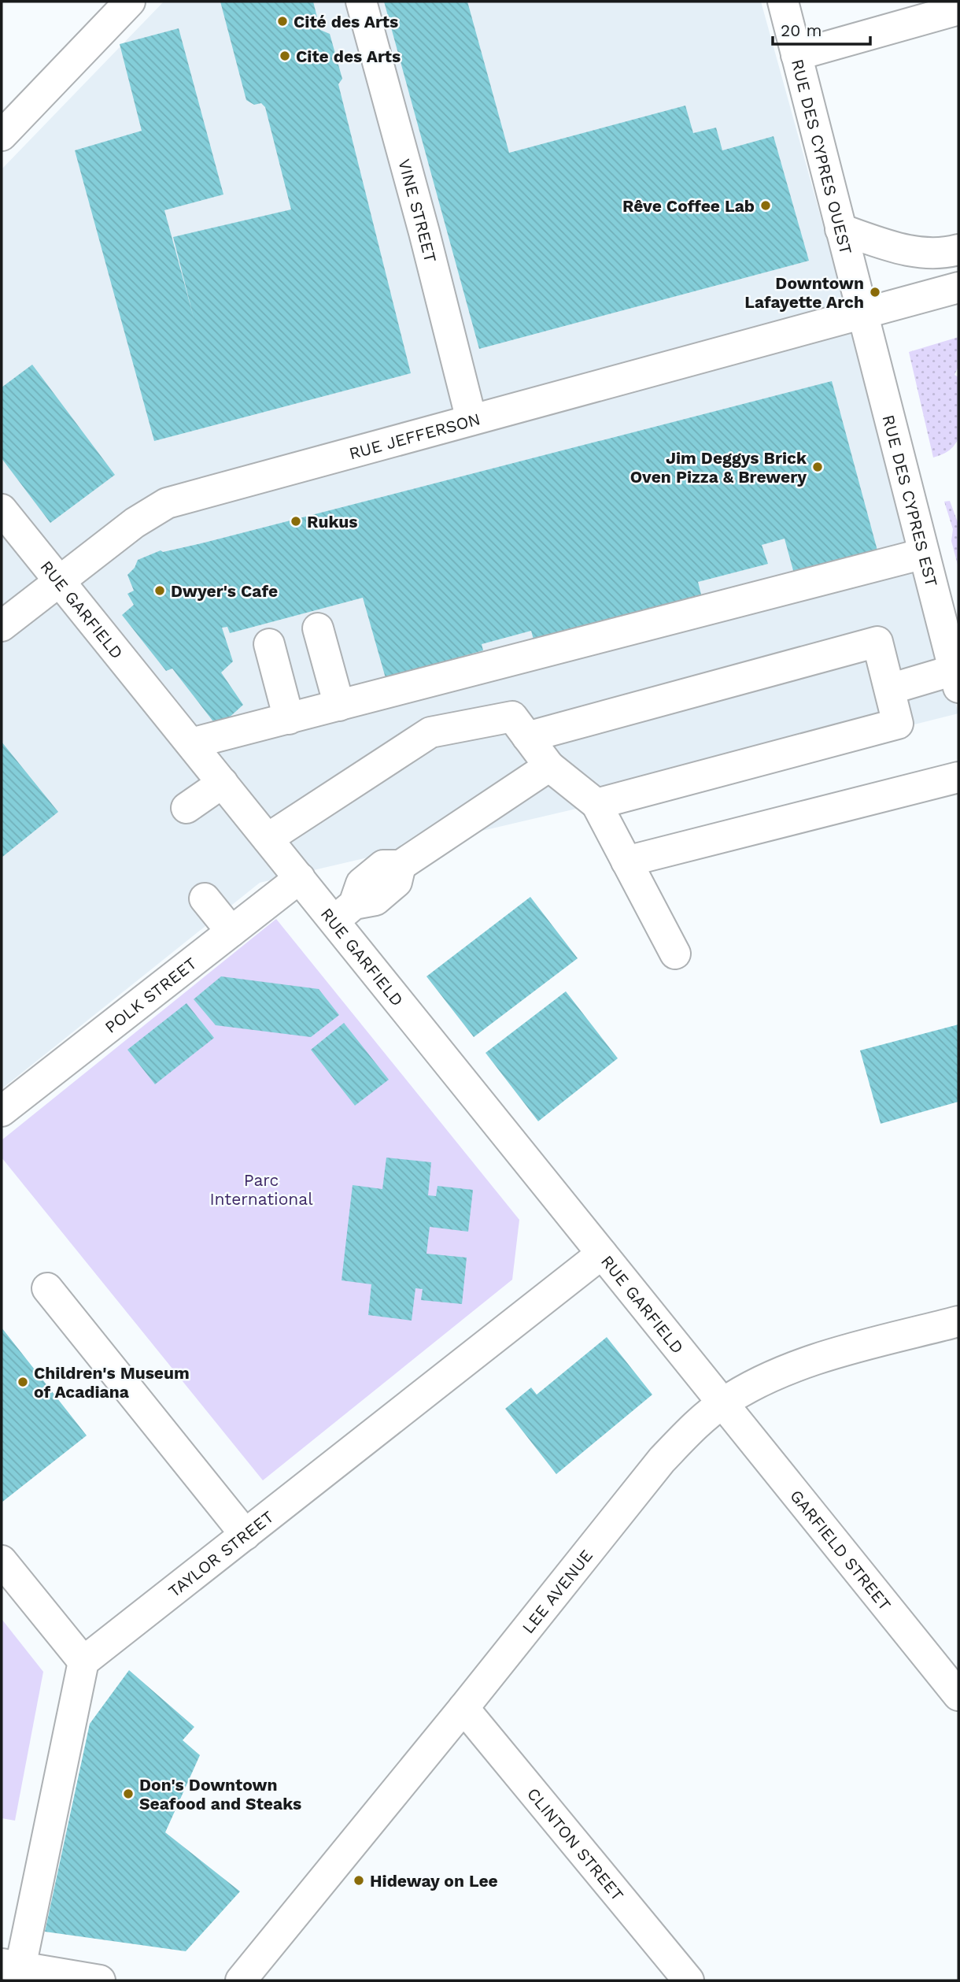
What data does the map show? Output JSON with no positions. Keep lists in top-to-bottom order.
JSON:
{
  "streets": {
    "street": [
      "RUE DES CYPRES OUEST",
      "VINE STREET",
      "RUE JEFFERSON",
      "RUE DES CYPRES EST",
      "RUE GARFIELD",
      "POLK STREET",
      "GARFIELD STREET",
      "TAYLOR STREET",
      "LEE AVENUE",
      "CLINTON STREET"
    ]
  },
  "crossings": [
    ["RUE DES CYPRES OUEST", "RUE JEFFERSON"],
    ["RUE DES CYPRES OUEST", "RUE DES CYPRES EST"],
    ["VINE STREET", "RUE JEFFERSON"],
    ["RUE JEFFERSON", "RUE DES CYPRES EST"],
    ["RUE JEFFERSON", "RUE GARFIELD"],
    ["RUE GARFIELD", "POLK STREET"],
    ["RUE GARFIELD", "GARFIELD STREET"],
    ["RUE GARFIELD", "TAYLOR STREET"],
    ["RUE GARFIELD", "LEE AVENUE"],
    ["GARFIELD STREET", "LEE AVENUE"],
    ["LEE AVENUE", "CLINTON STREET"]
  ],
  "parks": ["Parc International"],
  "places": [
    "Cité des Arts",
    "Cite des Arts",
    "Rêve Coffee Lab",
    "Downtown Lafayette Arch",
    "Jim Deggys Brick Oven Pizza & Brewery",
    "Rukus",
    "Dwyer's Cafe",
    "Children's Museum of Acadiana",
    "Don's Downtown Seafood and Steaks",
    "Hideway on Lee"
  ],
  "scale_bar": "20 m"
}
